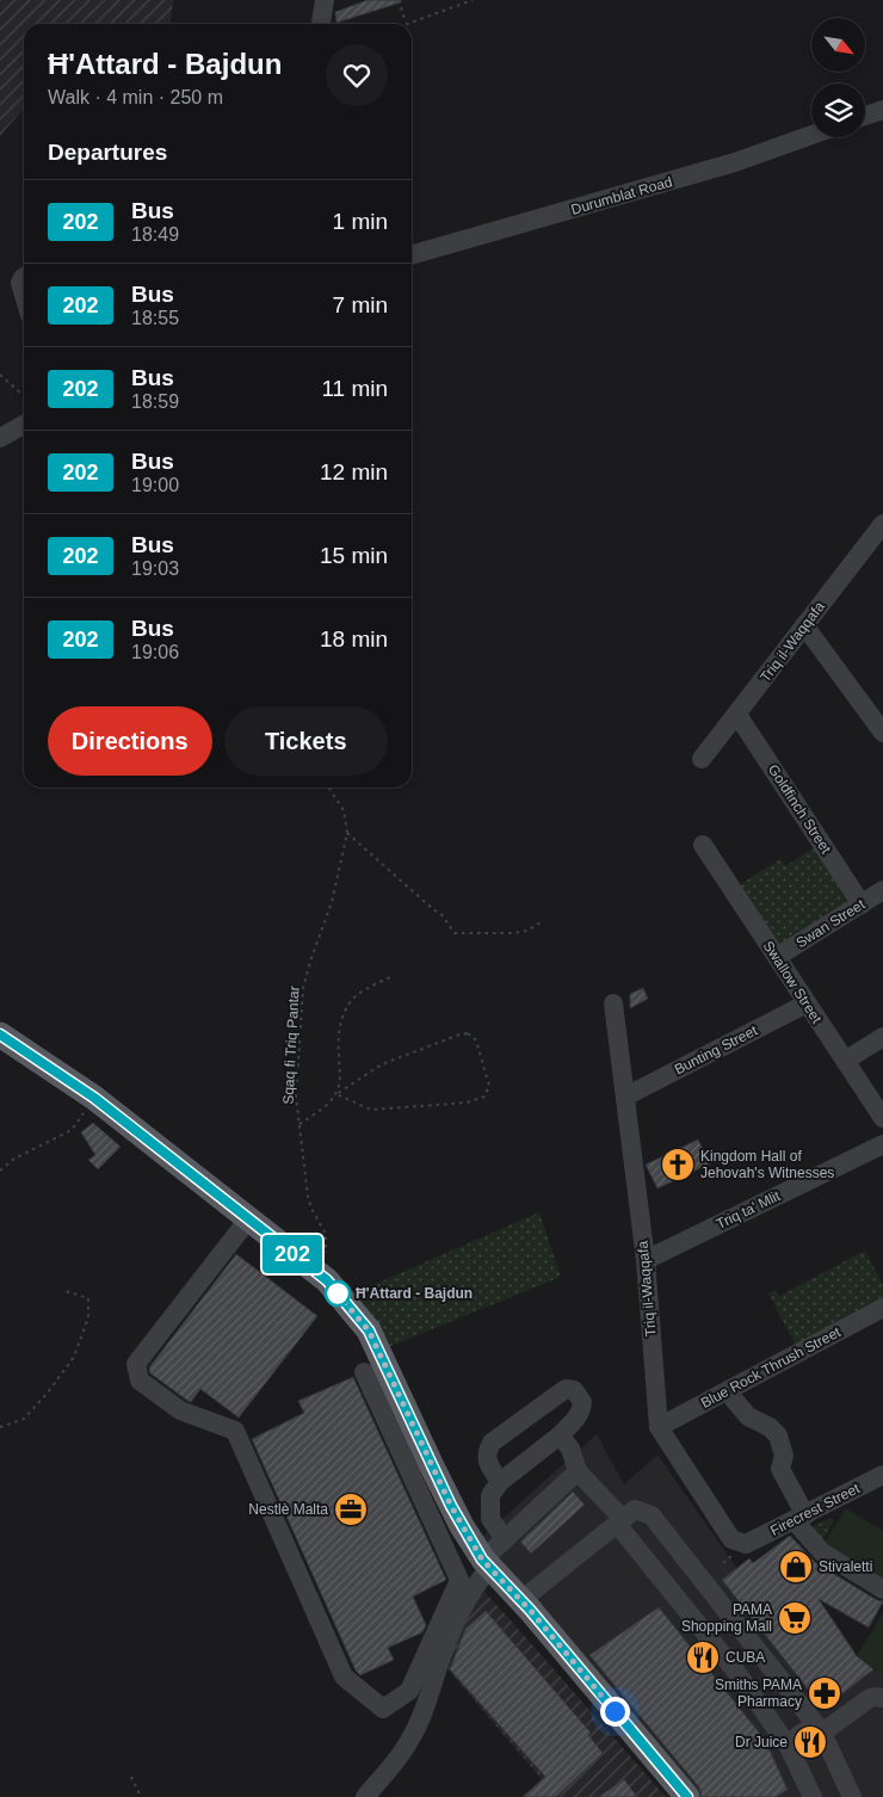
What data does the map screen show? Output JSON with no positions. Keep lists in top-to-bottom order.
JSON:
{
  "streets": {
    "street": [
      "Durumblat Road",
      "Triq il-Waqqafa",
      "Goldfinch Street",
      "Swan Street",
      "Swallow Street",
      "Bunting Street",
      "Triq ta' Mlit",
      "Blue Rock Thrush Street",
      "Firecrest Street"
    ],
    "path": ["Sqaq fi Triq Pantar"]
  },
  "crossings": [
    ["Triq il-Waqqafa", "Goldfinch Street"],
    ["Triq il-Waqqafa", "Bunting Street"],
    ["Triq il-Waqqafa", "Triq ta' Mlit"],
    ["Triq il-Waqqafa", "Blue Rock Thrush Street"],
    ["Triq il-Waqqafa", "Firecrest Street"],
    ["Goldfinch Street", "Swan Street"],
    ["Swan Street", "Swallow Street"],
    ["Swallow Street", "Bunting Street"]
  ],
  "places": {
    "church": ["Kingdom Hall of Jehovah's Witnesses"],
    "other": ["Ħ'Attard - Bajdun"],
    "office": ["Nestlè Malta"],
    "shop": ["Stivaletti"],
    "supermarket": ["PAMA Shopping Mall"],
    "restaurant": ["CUBA", "Dr Juice"],
    "pharmacy": ["Smiths PAMA Pharmacy"]
  },
  "lines": ["bus line 202"],
  "north": "bottom right",
  "page": {
    "on_map": "202",
    "heading": [
      ["Ħ'Attard - Bajdun", "Walk · 4 min · 250 m"],
      "Departures"
    ],
    "list": [
      {
        "mark": "202",
        "name": "Bus",
        "note": "18:49",
        "value": "1 min"
      },
      {
        "mark": "202",
        "name": "Bus",
        "note": "18:55",
        "value": "7 min"
      },
      {
        "mark": "202",
        "name": "Bus",
        "note": "18:59",
        "value": "11 min"
      },
      {
        "mark": "202",
        "name": "Bus",
        "note": "19:00",
        "value": "12 min"
      },
      {
        "mark": "202",
        "name": "Bus",
        "note": "19:03",
        "value": "15 min"
      },
      {
        "mark": "202",
        "name": "Bus",
        "note": "19:06",
        "value": "18 min"
      }
    ],
    "buttons": ["Directions", "Tickets"]
  }
}
